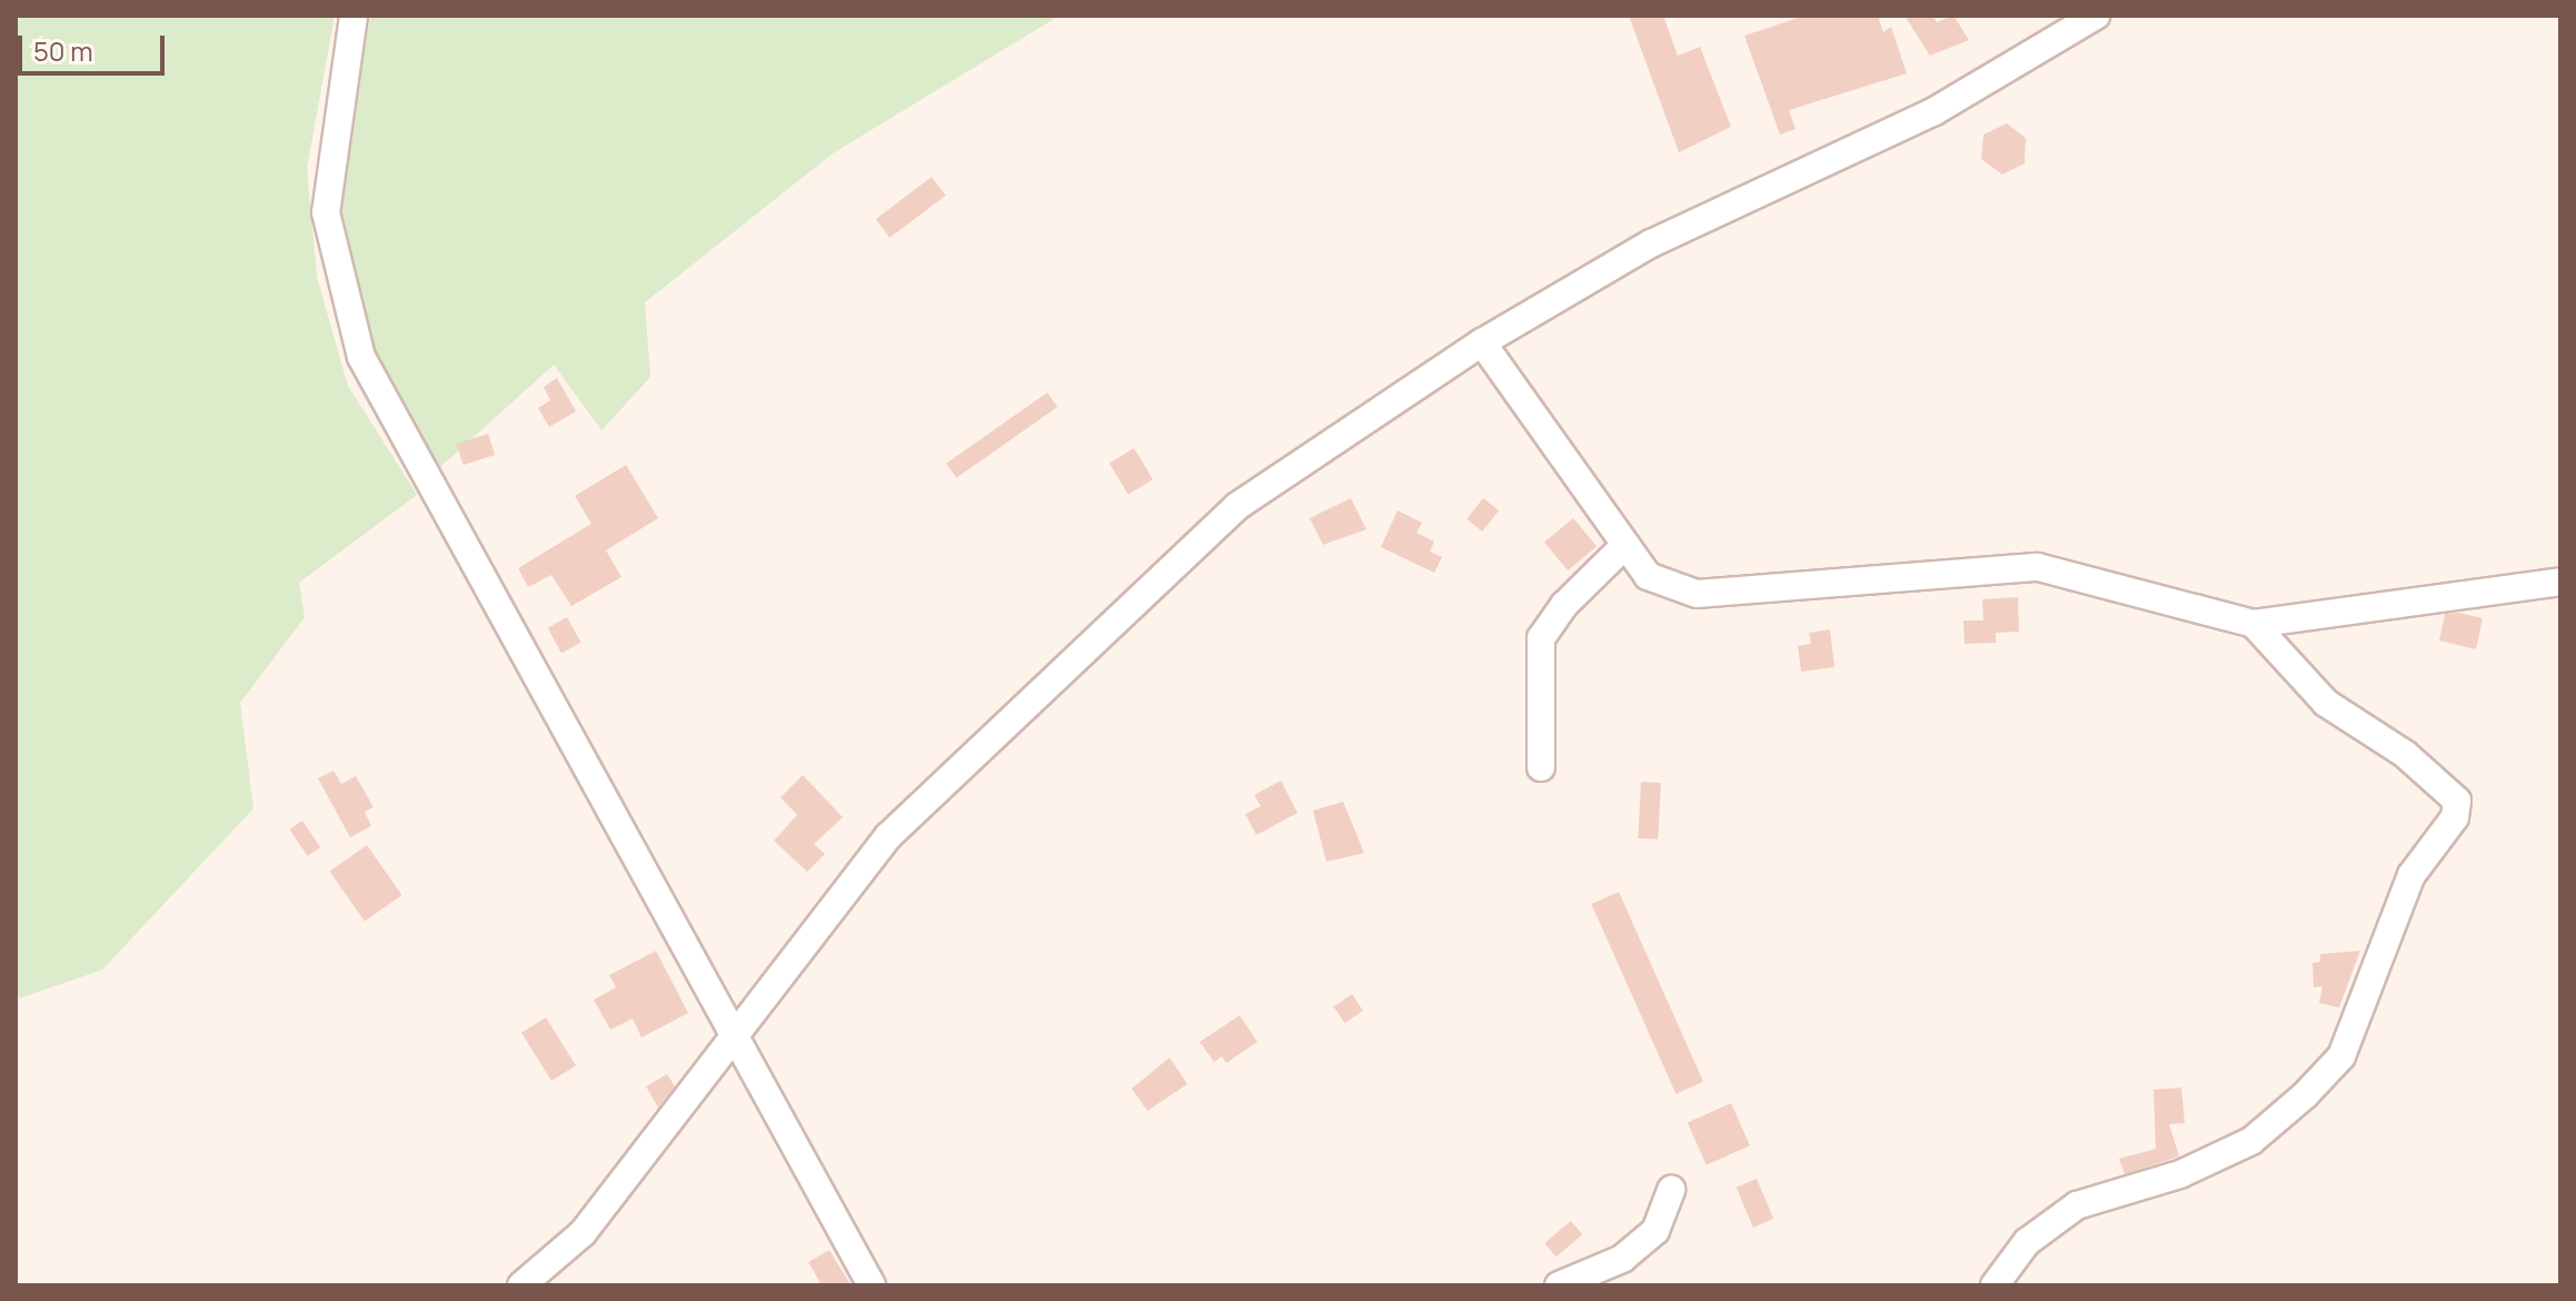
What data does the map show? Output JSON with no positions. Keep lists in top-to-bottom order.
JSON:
{
  "scale_bar": "50 m"
}
